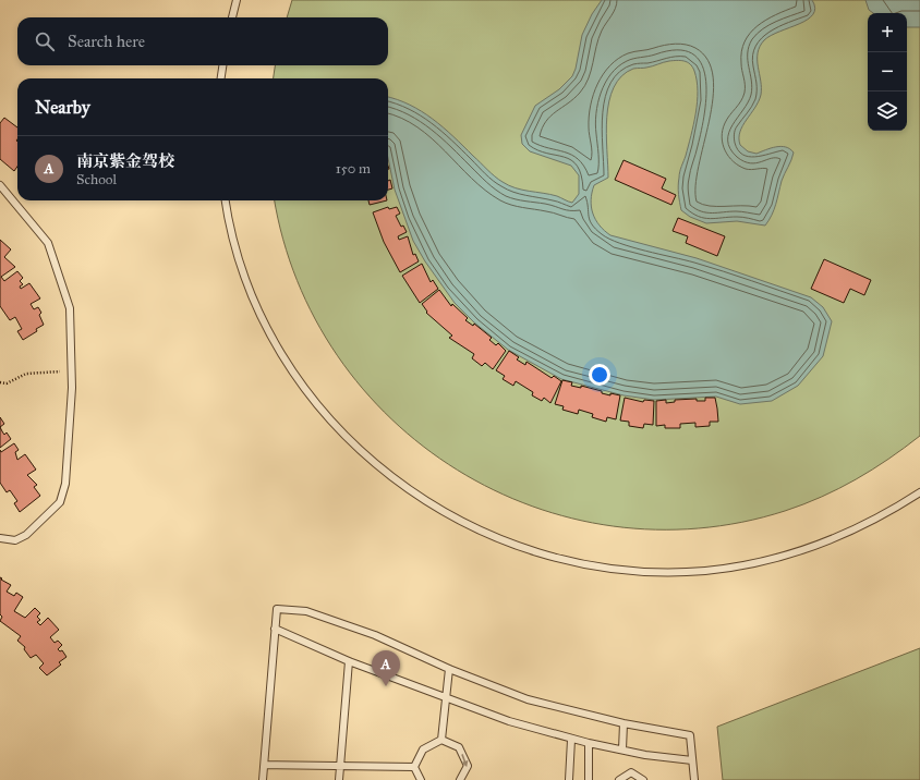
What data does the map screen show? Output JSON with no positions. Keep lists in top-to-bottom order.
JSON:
{
  "page": {
    "map_buttons": ["+", "−"],
    "search": "Search here",
    "heading": "Nearby",
    "list": [
      {
        "mark": "A",
        "name": "南京紫金驾校",
        "note": "School",
        "value": "150 m"
      }
    ],
    "pins": "A"
  }
}
